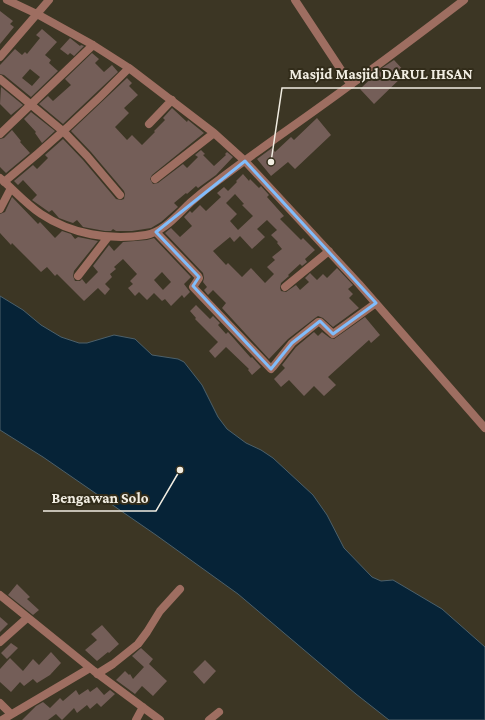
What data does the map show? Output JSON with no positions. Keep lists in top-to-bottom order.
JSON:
{
  "places": ["Masjid Masjid DARUL IHSAN", "Bengawan Solo"]
}
